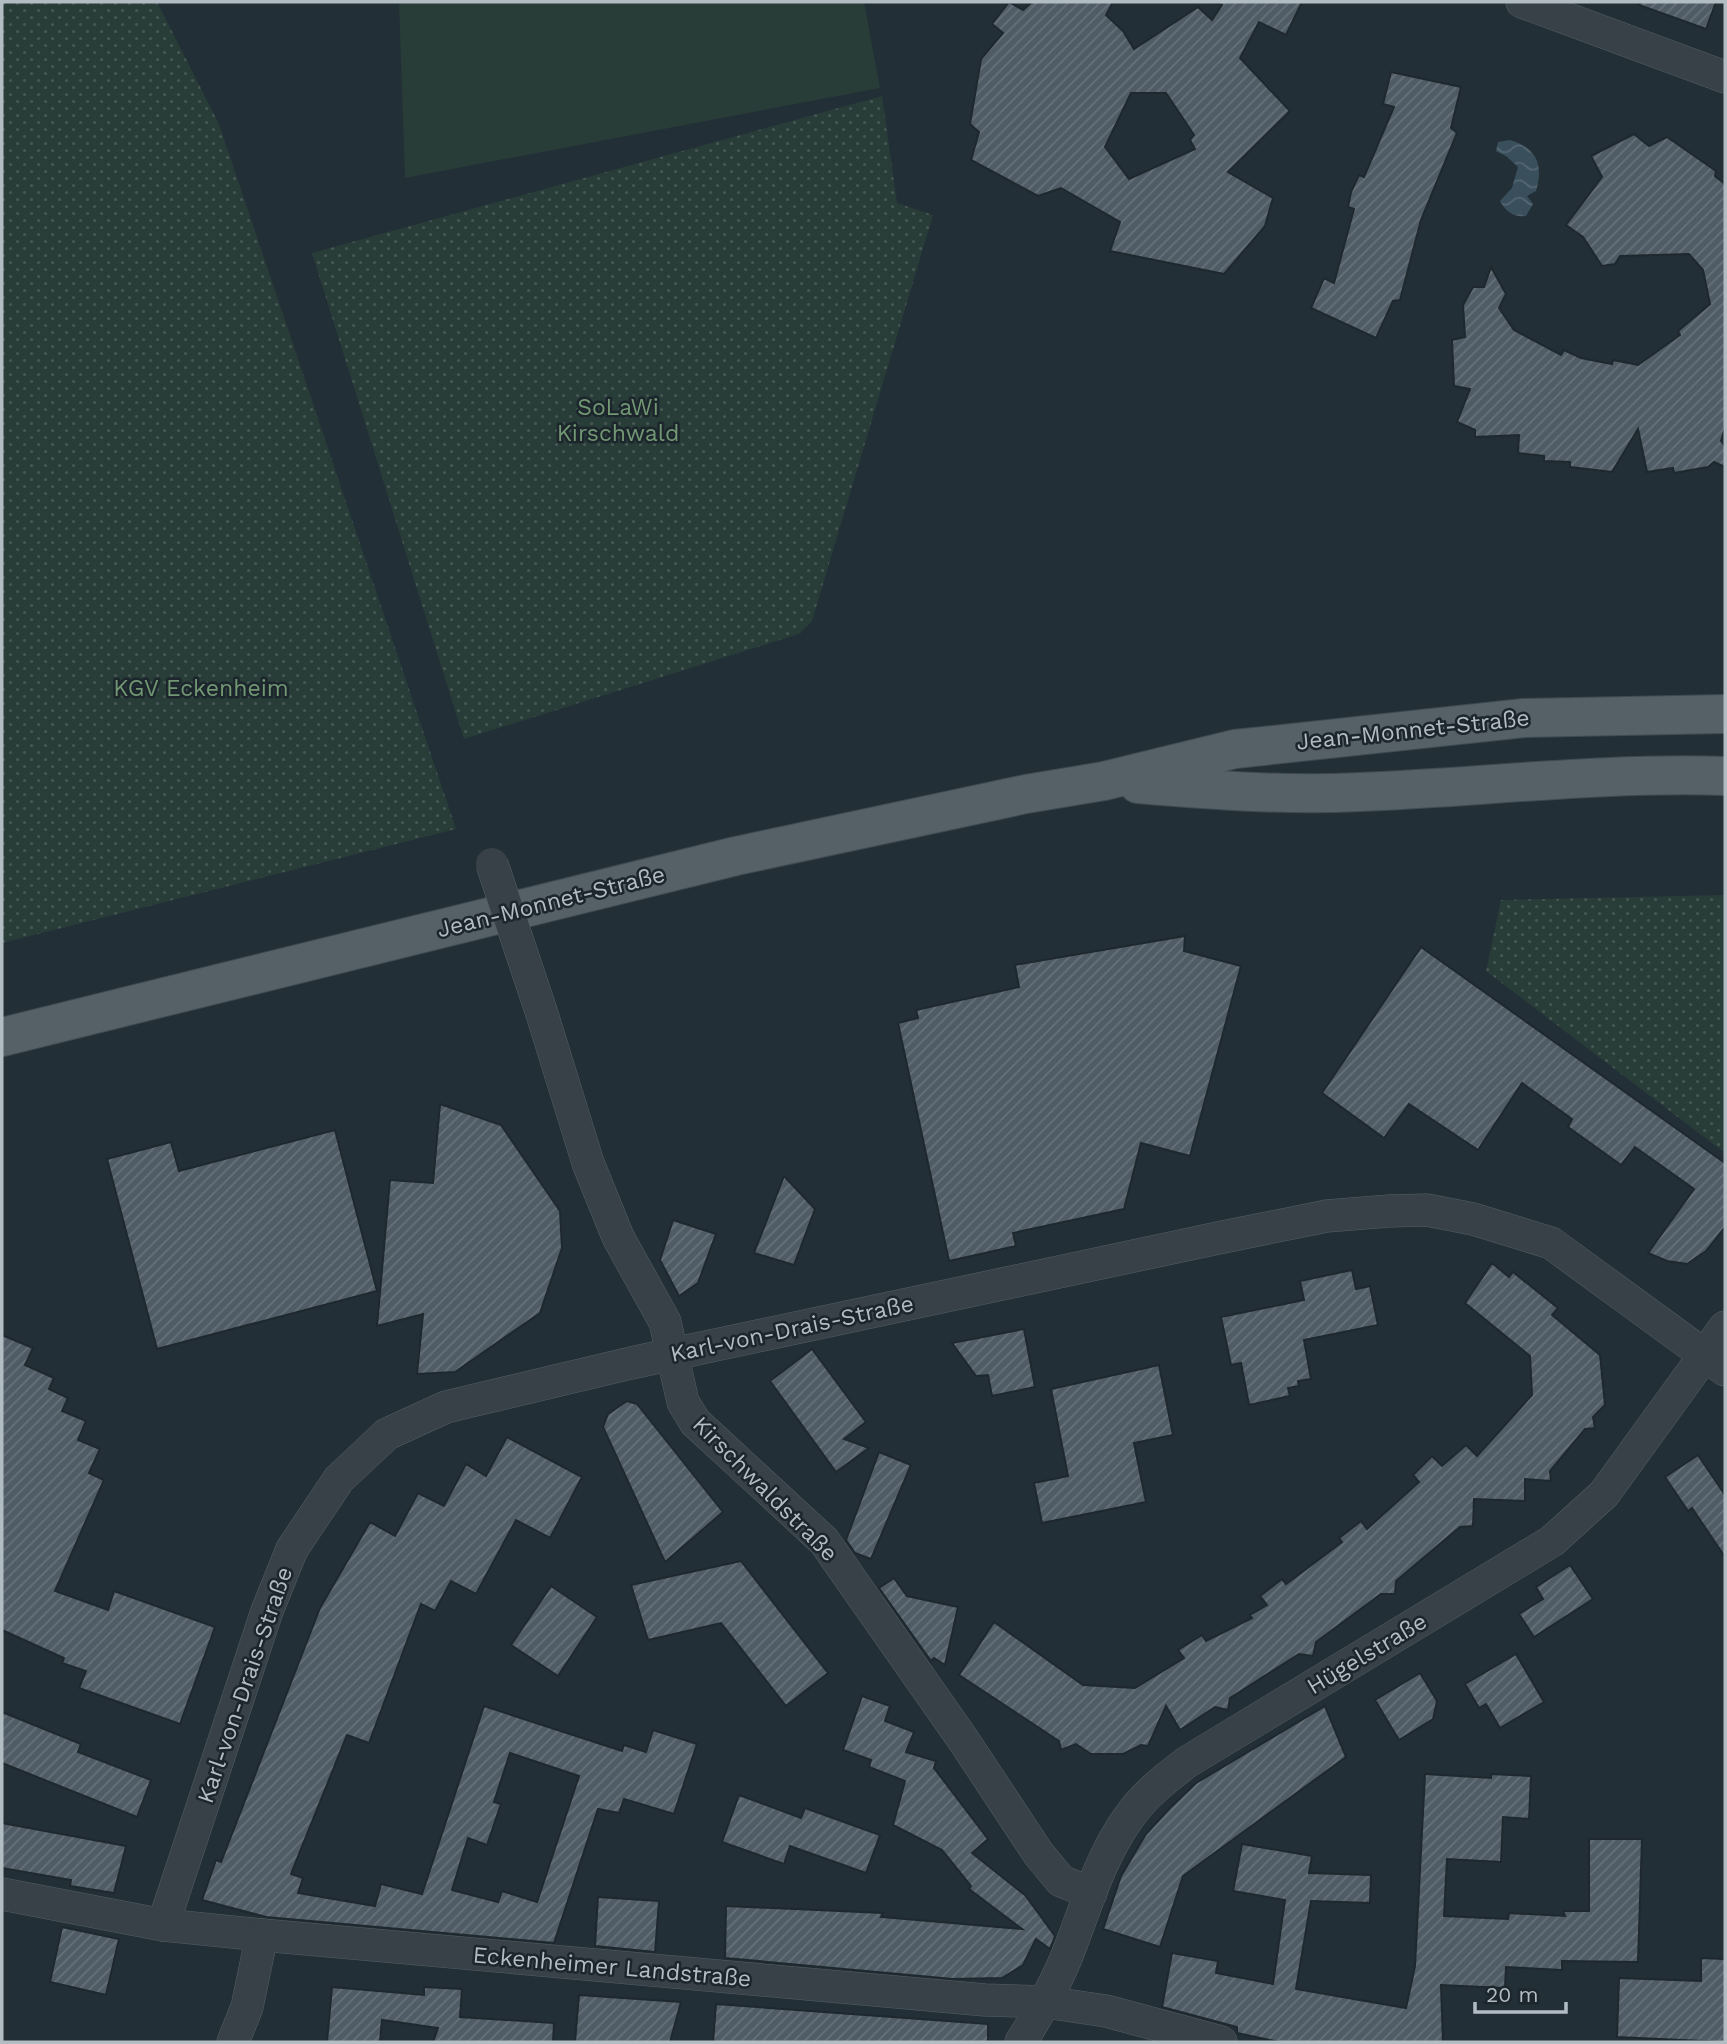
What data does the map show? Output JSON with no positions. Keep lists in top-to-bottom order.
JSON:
{
  "streets": {
    "main road": ["Jean-Monnet-Straße"],
    "street": [
      "Karl-von-Drais-Straße",
      "Kirschwaldstraße",
      "Hügelstraße",
      "Eckenheimer Landstraße"
    ]
  },
  "crossings": [
    ["Karl-von-Drais-Straße", "Kirschwaldstraße"],
    ["Karl-von-Drais-Straße", "Hügelstraße"],
    ["Karl-von-Drais-Straße", "Eckenheimer Landstraße"],
    ["Kirschwaldstraße", "Hügelstraße"],
    ["Hügelstraße", "Eckenheimer Landstraße"]
  ],
  "parks": ["SoLaWi Kirschwald", "KGV Eckenheim"],
  "scale_bar": "20 m"
}
